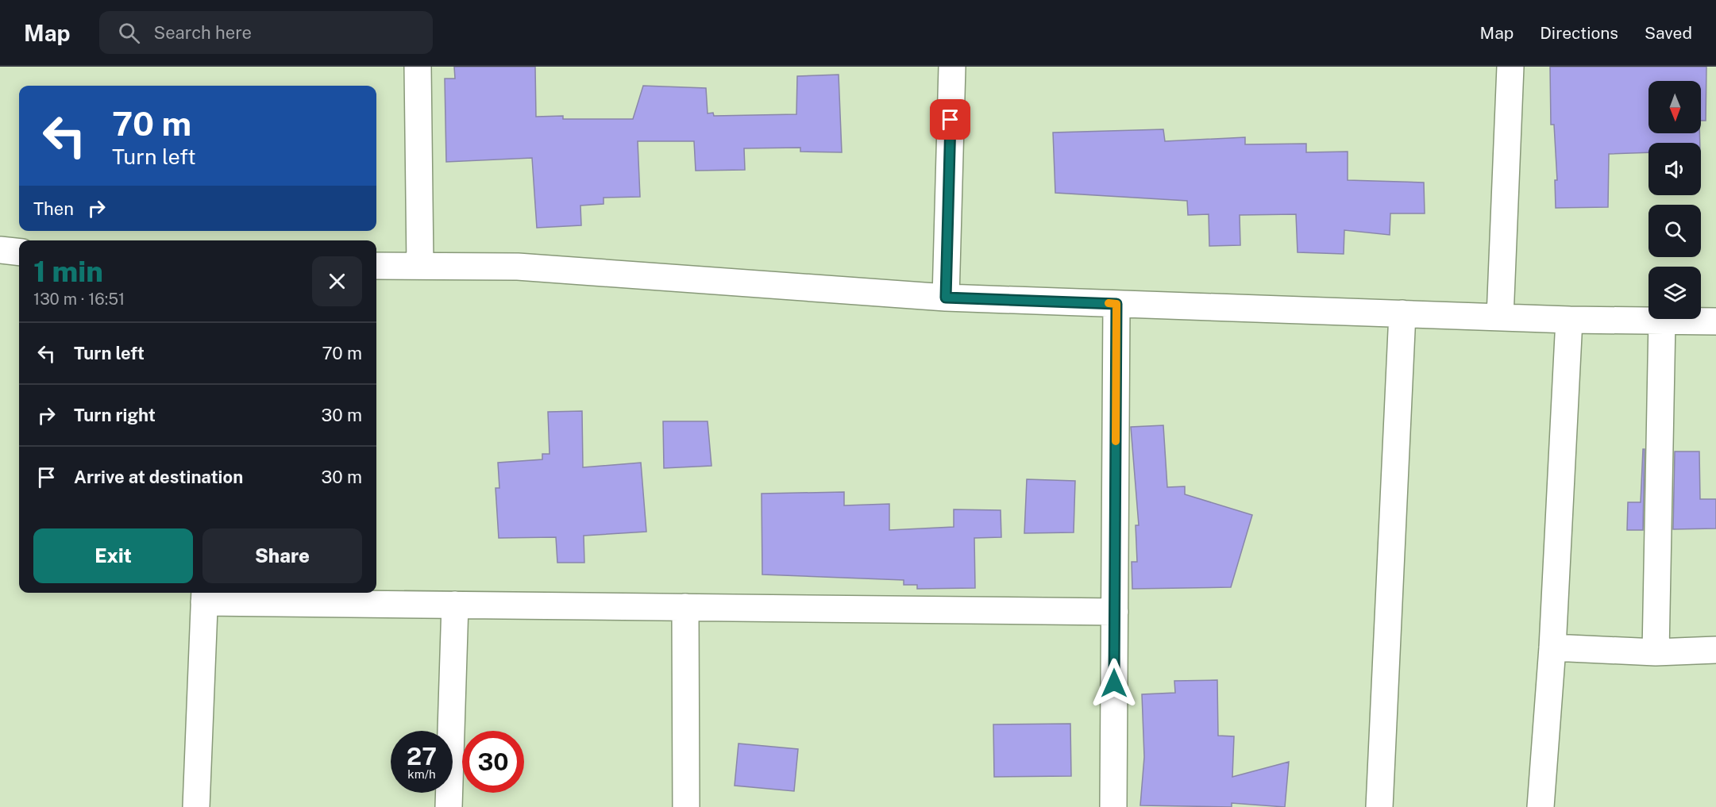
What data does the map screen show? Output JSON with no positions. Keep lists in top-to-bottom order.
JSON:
{
  "north": "bottom",
  "page": {
    "header": "Map",
    "search": "Search here",
    "nav": ["Map", "Directions", "Saved"],
    "turn": ["70 m", "Turn left"],
    "then": "Then",
    "heading": ["1 min", "130 m · 16:51"],
    "list": [
      {
        "name": "Turn left",
        "value": "70 m"
      },
      {
        "name": "Turn right",
        "value": "30 m"
      },
      {
        "name": "Arrive at destination",
        "value": "30 m"
      }
    ],
    "buttons": ["Exit", "Share"],
    "speed": "27 km/h",
    "limit": "30"
  }
}
